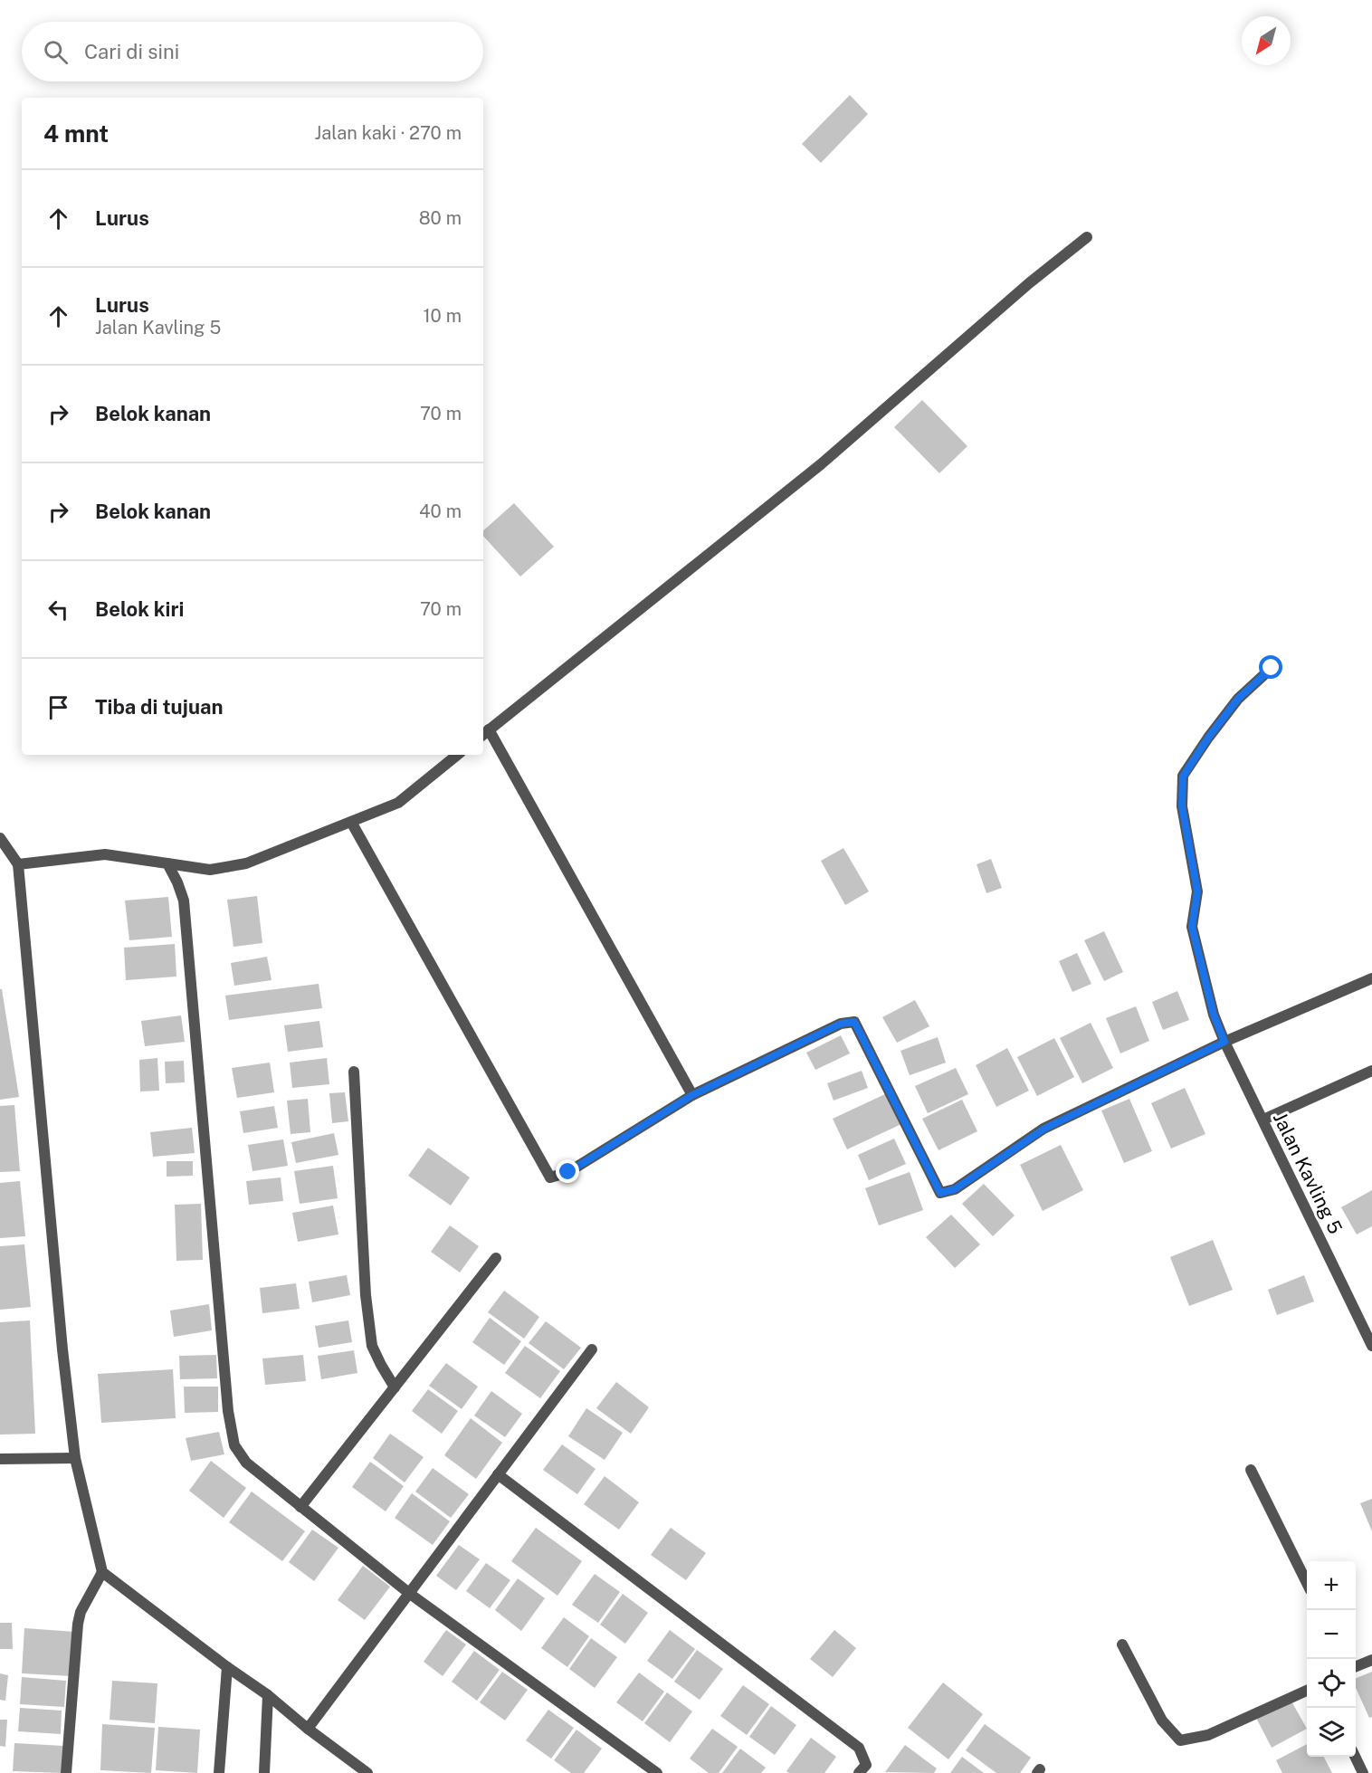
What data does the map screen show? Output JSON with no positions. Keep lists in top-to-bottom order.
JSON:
{
  "streets": {
    "street": ["Jalan Kavling 5"]
  },
  "north": "bottom left",
  "page": {
    "search": "Cari di sini",
    "heading": ["4 mnt", "Jalan kaki · 270 m"],
    "list": [
      ["Lurus", "80 m"],
      ["Lurus", "Jalan Kavling 5", "10 m"],
      ["Belok kanan", "70 m"],
      ["Belok kanan", "40 m"],
      ["Belok kiri", "70 m"],
      "Tiba di tujuan"
    ],
    "map_buttons": ["+", "−"]
  }
}
